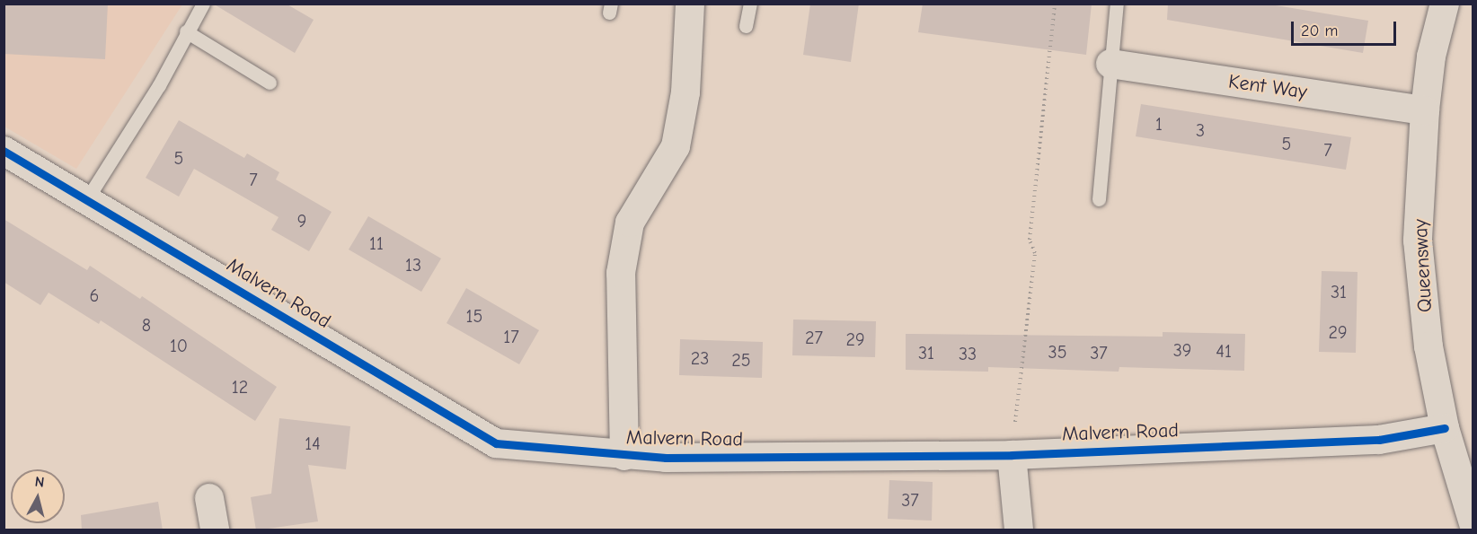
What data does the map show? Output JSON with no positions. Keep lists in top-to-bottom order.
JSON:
{
  "streets": {
    "street": ["Kent Way", "Queensway", "Malvern Road"]
  },
  "crossings": [
    ["Kent Way", "Queensway"],
    ["Queensway", "Malvern Road"]
  ],
  "house_numbers": [
    "1",
    "3",
    "5",
    "7",
    "5",
    "7",
    "9",
    "11",
    "13",
    "31",
    "6",
    "15",
    "8",
    "29",
    "17",
    "27",
    "29",
    "10",
    "39",
    "41",
    "35",
    "31",
    "37",
    "33",
    "23",
    "25",
    "12",
    "14",
    "37"
  ],
  "scale_bar": "20 m",
  "north": "top"
}
